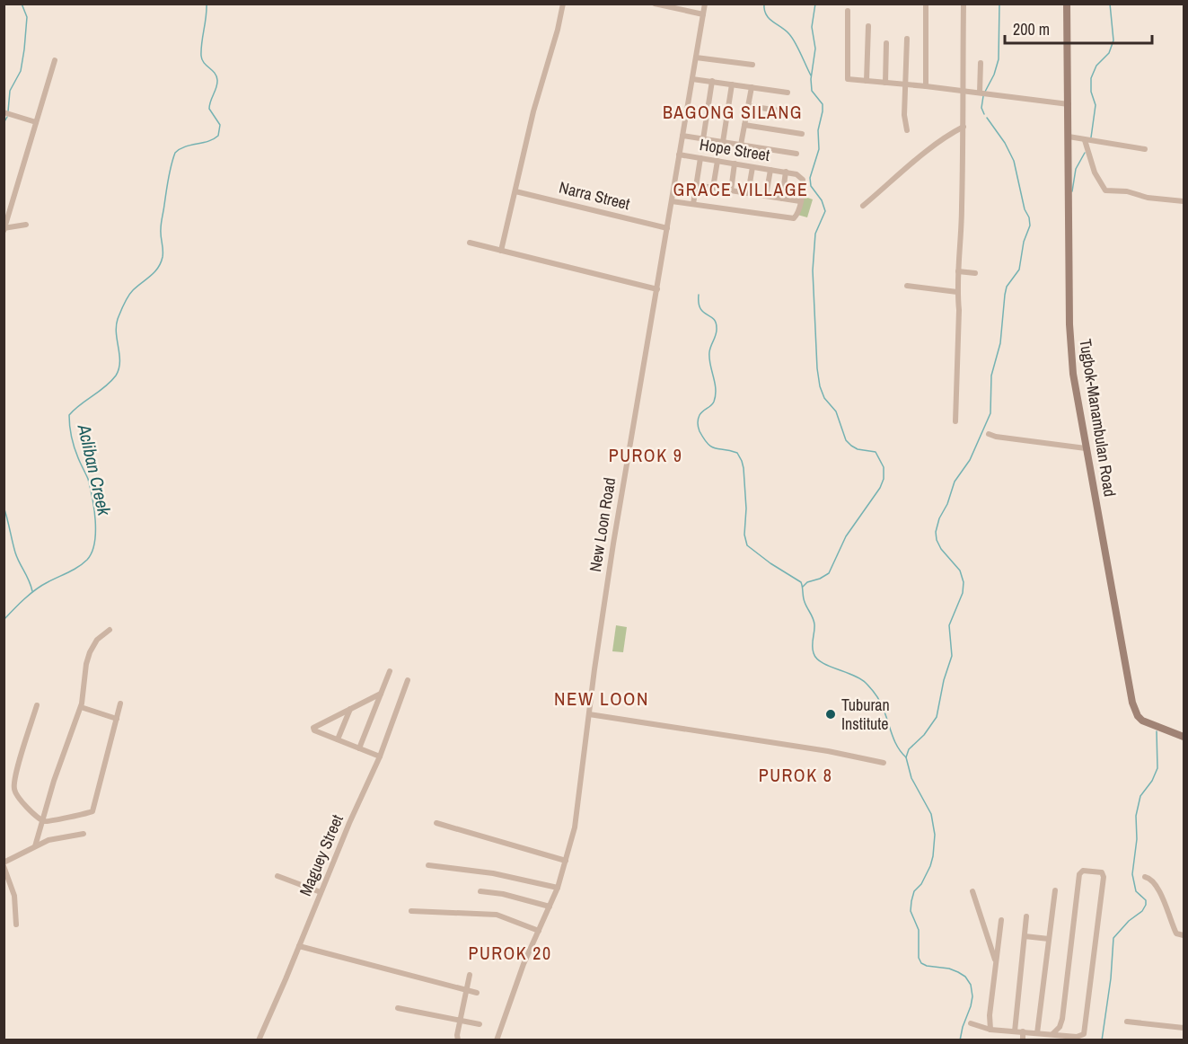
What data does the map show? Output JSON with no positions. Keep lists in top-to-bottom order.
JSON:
{
  "streets": {
    "street": [
      "Hope Street",
      "Narra Street",
      "Tugbok-Manambulan Road",
      "New Loon Road",
      "Maguey Street"
    ]
  },
  "crossings": [
    ["Hope Street", "New Loon Road"],
    ["Narra Street", "New Loon Road"]
  ],
  "districts": [
    "BAGONG SILANG",
    "GRACE VILLAGE",
    "PUROK 9",
    "NEW LOON",
    "PUROK 8",
    "PUROK 20"
  ],
  "water": ["Acliban Creek"],
  "places": ["Tuburan Institute"],
  "scale_bar": "200 m"
}
